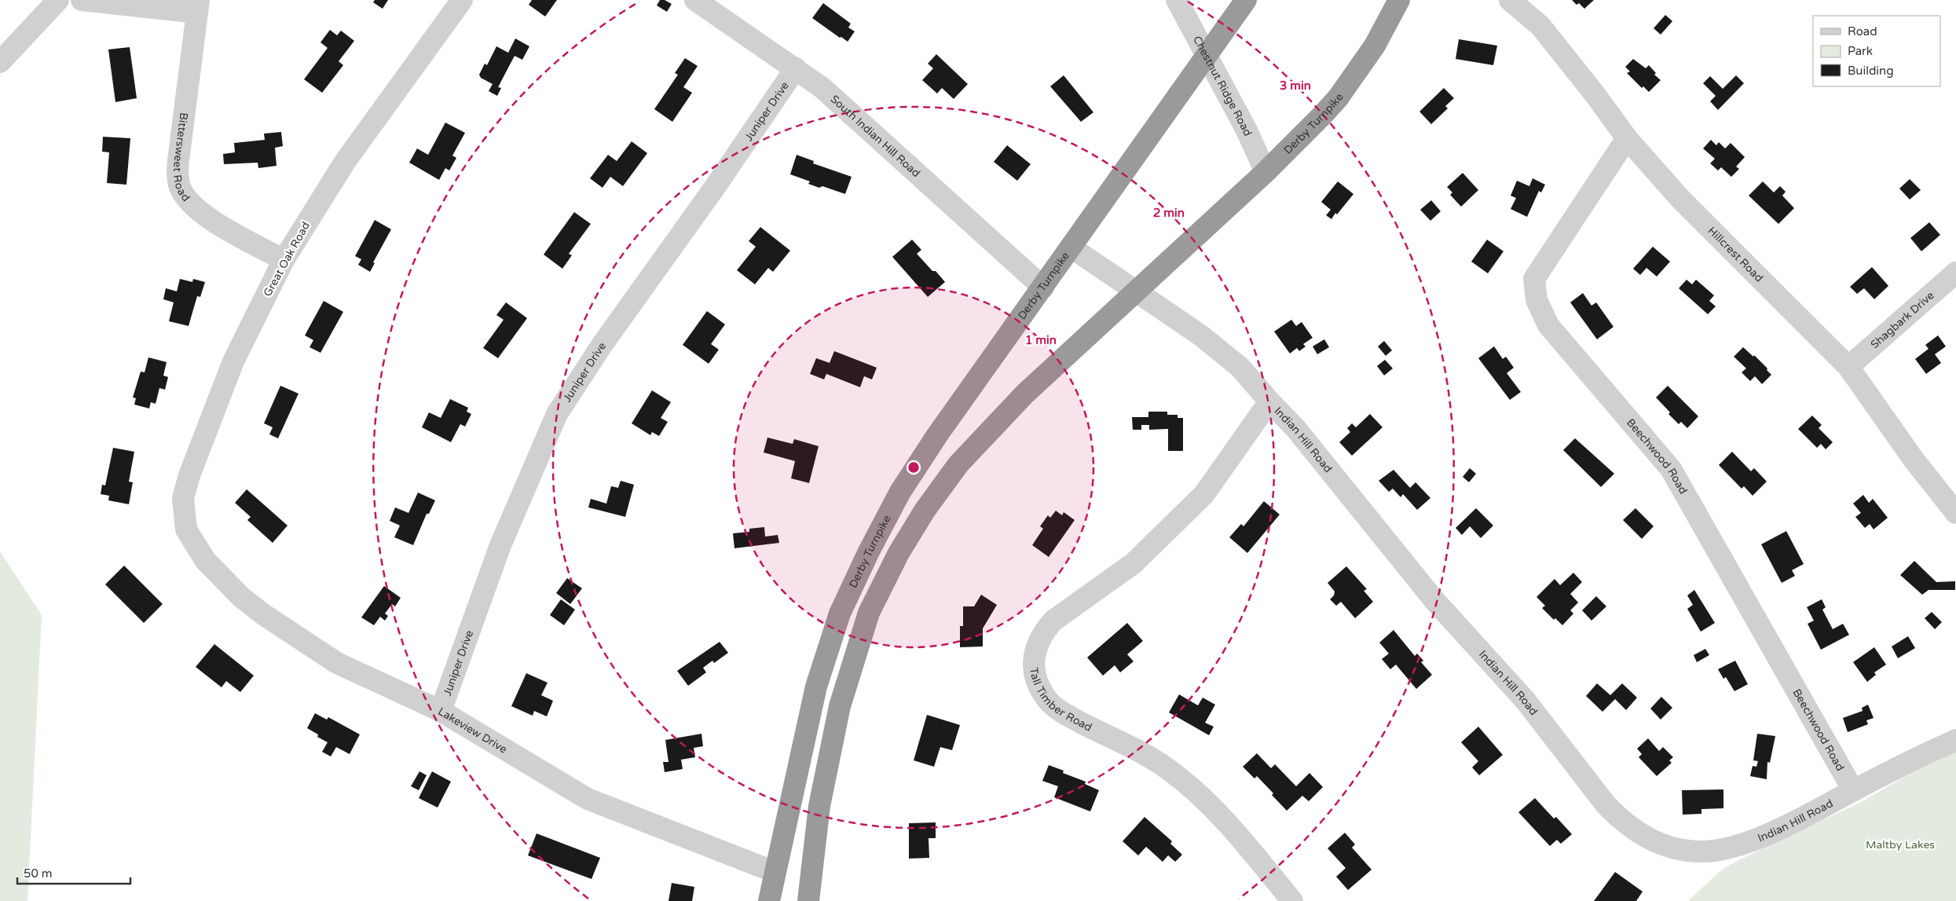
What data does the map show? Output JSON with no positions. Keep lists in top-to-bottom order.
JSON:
{
  "streets": {
    "highway": ["Derby Turnpike"],
    "street": [
      "Chestnut Ridge Road",
      "Juniper Drive",
      "South Indian Hill Road",
      "Bittersweet Road",
      "Hillcrest Road",
      "Great Oak Road",
      "Shagbark Drive",
      "Indian Hill Road",
      "Beechwood Road",
      "Tall Timber Road",
      "Lakeview Drive"
    ]
  },
  "crossings": [
    ["Chestnut Ridge Road", "Derby Turnpike"],
    ["Juniper Drive", "South Indian Hill Road"],
    ["Juniper Drive", "Lakeview Drive"],
    ["Derby Turnpike", "South Indian Hill Road"],
    ["Derby Turnpike", "Indian Hill Road"],
    ["Derby Turnpike", "Lakeview Drive"],
    ["Bittersweet Road", "Great Oak Road"],
    ["Hillcrest Road", "Shagbark Drive"],
    ["Hillcrest Road", "Beechwood Road"],
    ["Great Oak Road", "Lakeview Drive"],
    ["Indian Hill Road", "Beechwood Road"],
    ["Indian Hill Road", "Tall Timber Road"]
  ],
  "parks": ["Maltby Lakes"],
  "legend": ["Road", "Park", "Building"],
  "scale_bar": "50 m",
  "rings": ["3 min", "2 min", "1 min"]
}
